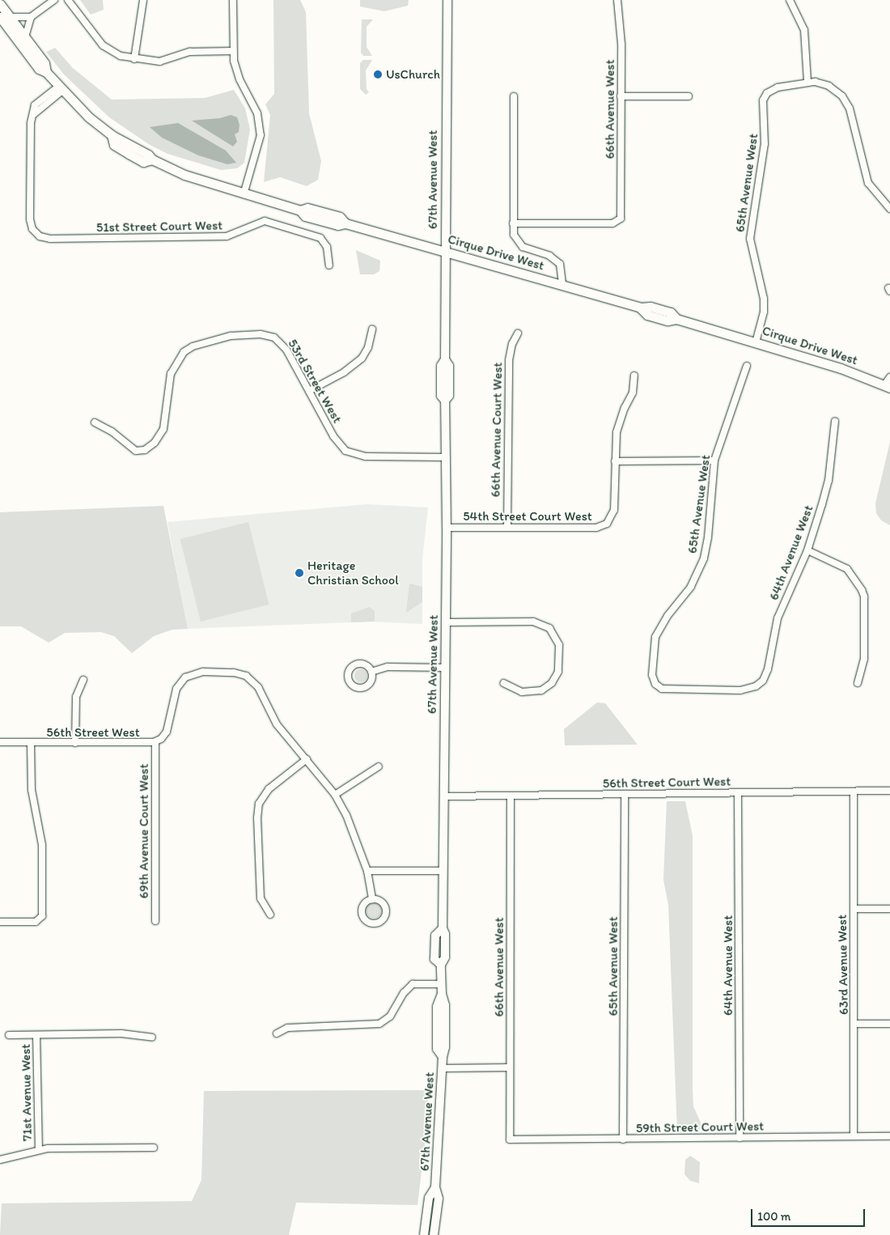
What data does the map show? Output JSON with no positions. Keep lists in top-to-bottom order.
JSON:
{
  "streets": {
    "main road": ["Cirque Drive West"],
    "street": [
      "66th Avenue West",
      "67th Avenue West",
      "65th Avenue West",
      "51st Street Court West",
      "53rd Street West",
      "66th Avenue Court West",
      "54th Street Court West",
      "64th Avenue West",
      "56th Street West",
      "56th Street Court West",
      "69th Avenue Court West",
      "63rd Avenue West",
      "71st Avenue West",
      "59th Street Court West"
    ]
  },
  "crossings": [
    ["66th Avenue West", "56th Street Court West"],
    ["66th Avenue West", "59th Street Court West"],
    ["67th Avenue West", "Cirque Drive West"],
    ["67th Avenue West", "53rd Street West"],
    ["67th Avenue West", "54th Street Court West"],
    ["67th Avenue West", "56th Street Court West"],
    ["65th Avenue West", "Cirque Drive West"],
    ["65th Avenue West", "64th Avenue West"],
    ["65th Avenue West", "56th Street Court West"],
    ["65th Avenue West", "59th Street Court West"],
    ["51st Street Court West", "Cirque Drive West"],
    ["66th Avenue Court West", "54th Street Court West"],
    ["64th Avenue West", "56th Street Court West"],
    ["64th Avenue West", "59th Street Court West"],
    ["56th Street West", "69th Avenue Court West"],
    ["56th Street Court West", "63rd Avenue West"],
    ["63rd Avenue West", "59th Street Court West"]
  ],
  "places": ["UsChurch", "Heritage Christian School"],
  "scale_bar": "100 m"
}
